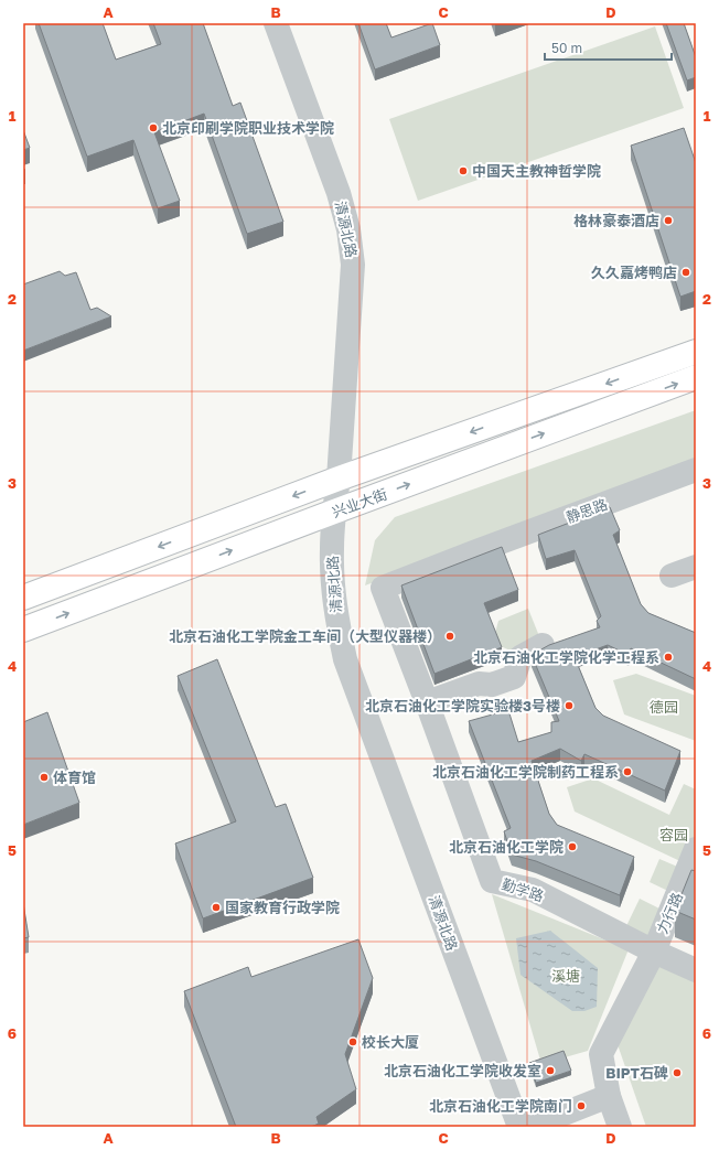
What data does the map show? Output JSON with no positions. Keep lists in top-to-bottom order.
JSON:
{
  "streets": {
    "main road": ["兴业大街"],
    "street": [
      "清源北路",
      "静思路",
      "勤学路",
      "力行路"
    ]
  },
  "crossings": [
    ["清源北路", "兴业大街"],
    ["静思路", "勤学路"],
    ["勤学路", "力行路"]
  ],
  "parks": ["德园", "容园", "溪塘"],
  "places": [
    "北京印刷学院职业技术学院",
    "中国天主教神哲学院",
    "格林豪泰酒店",
    "久久嘉烤鸭店",
    "北京石油化工学院金工车间（大型仪器楼）",
    "北京石油化工学院化学工程系",
    "北京石油化工学院实验楼3号楼",
    "北京石油化工学院制药工程系",
    "体育馆",
    "北京石油化工学院",
    "国家教育行政学院",
    "校长大厦",
    "北京石油化工学院收发室",
    "BIPT石碑",
    "北京石油化工学院南门"
  ],
  "scale_bar": "50 m",
  "grid": {
    "columns": [
      "A",
      "B",
      "C",
      "D"
    ],
    "rows": [
      "1",
      "2",
      "3",
      "4",
      "5",
      "6"
    ]
  }
}
